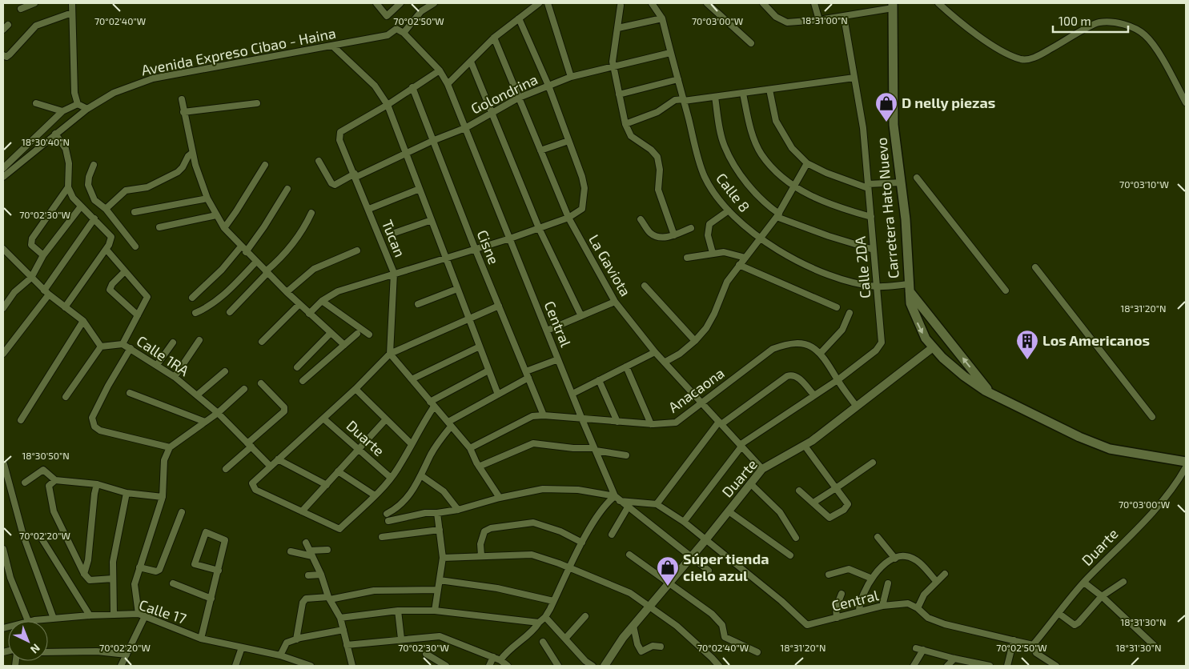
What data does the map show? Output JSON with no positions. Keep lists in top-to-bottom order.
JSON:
{
  "streets": {
    "main road": ["Carretera Hato Nuevo"],
    "street": [
      "Avenida Expreso Cibao - Haina",
      "Golondrina",
      "Calle 8",
      "Tucan",
      "Cisne",
      "La Gaviota",
      "Calle 2DA",
      "Central",
      "Calle 1RA",
      "Anacaona",
      "Duarte",
      "Calle 17"
    ]
  },
  "crossings": [
    ["Avenida Expreso Cibao - Haina", "Central"],
    ["Golondrina", "Calle 8"],
    ["Golondrina", "Tucan"],
    ["Golondrina", "Cisne"],
    ["Golondrina", "La Gaviota"],
    ["Golondrina", "Central"],
    ["Calle 8", "Carretera Hato Nuevo"],
    ["Calle 8", "Calle 2DA"],
    ["Carretera Hato Nuevo", "Duarte"],
    ["Tucan", "Cisne"],
    ["Tucan", "Central"],
    ["Cisne", "Anacaona"],
    ["La Gaviota", "Calle 2DA"],
    ["La Gaviota", "Anacaona"],
    ["La Gaviota", "Duarte"],
    ["Calle 2DA", "Anacaona"],
    ["Central", "Anacaona"],
    ["Central", "Duarte"],
    ["Anacaona", "Duarte"]
  ],
  "places": {
    "shop": ["D nelly piezas", "Súper tienda cielo azul"],
    "building": ["Los Americanos"]
  },
  "scale_bar": "100 m",
  "north": "bottom right",
  "coordinates": [
    "18°31'00\"N",
    "70°02'40\"W",
    "70°02'50\"W",
    "70°03'00\"W",
    "18°30'40\"N",
    "70°03'10\"W",
    "70°02'30\"W",
    "18°31'20\"N",
    "18°30'50\"N",
    "70°02'20\"W",
    "18°31'30\"N"
  ]
}
